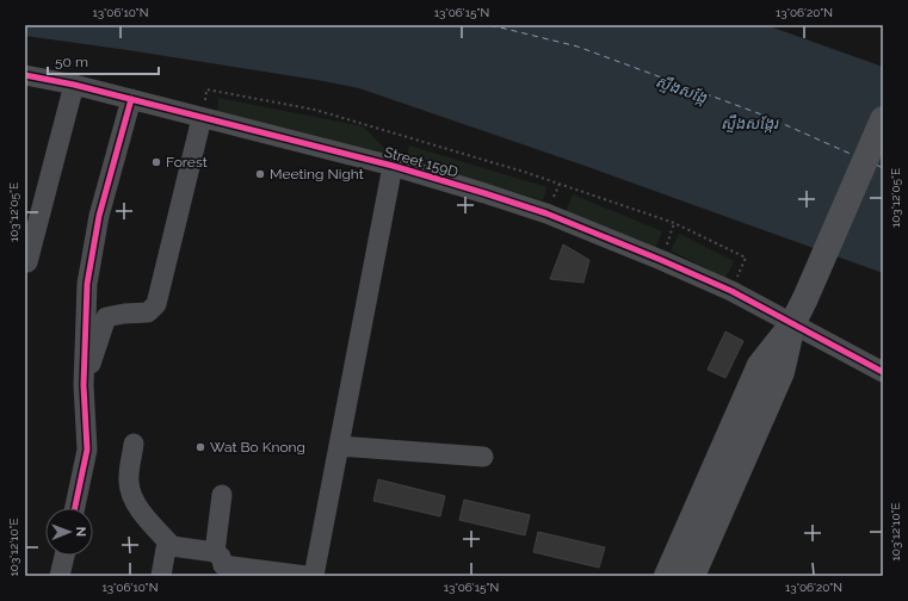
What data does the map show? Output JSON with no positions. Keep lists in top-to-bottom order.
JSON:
{
  "streets": {
    "street": ["Street 159D"]
  },
  "water": ["ស្ទឹងសង្កែ", "ស្ទឹងសង្កែរ"],
  "places": ["Forest", "Meeting Night", "Wat Bo Knong"],
  "scale_bar": "50 m",
  "north": "right",
  "coordinates": [
    "13°06'10\"N",
    "13°06'15\"N",
    "13°06'20\"N",
    "103°12'05\"E",
    "103°12'10\"E"
  ]
}
